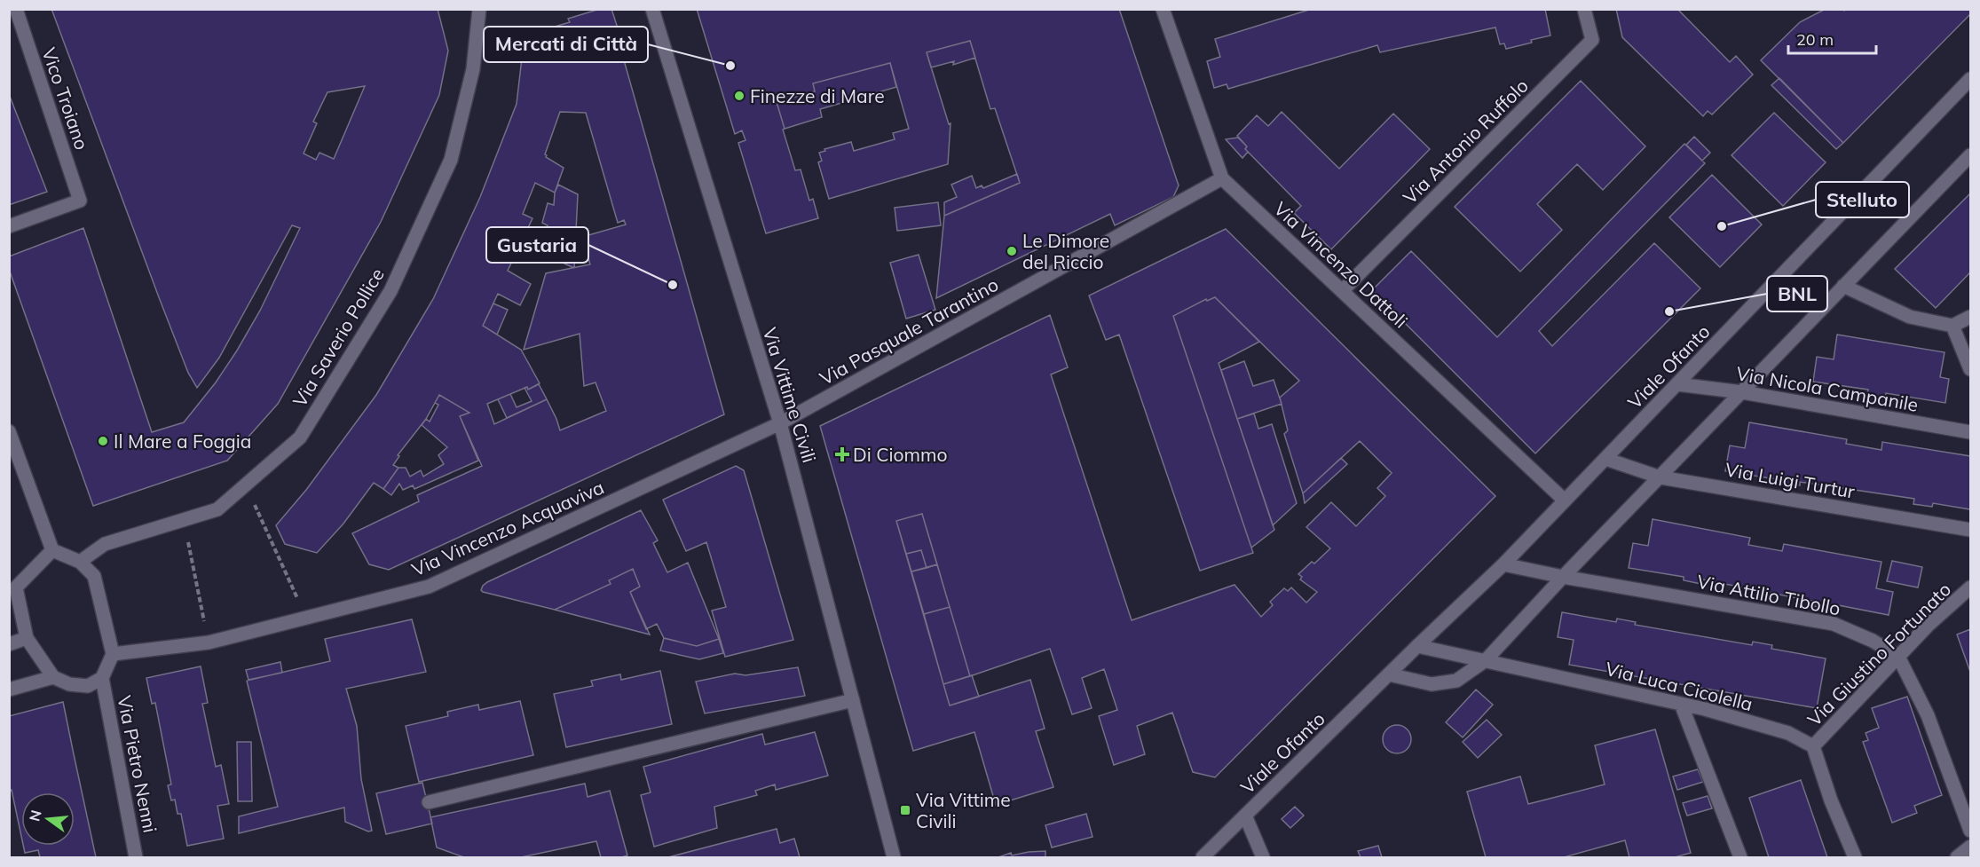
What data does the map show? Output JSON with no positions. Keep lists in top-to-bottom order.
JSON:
{
  "streets": {
    "street": [
      "Vico Troiano",
      "Via Antonio Ruffolo",
      "Via Vincenzo Dattoli",
      "Via Pasquale Tarantino",
      "Via Saverio Pollice",
      "Viale Ofanto",
      "Via Nicola Campanile",
      "Via Vittime Civili",
      "Via Luigi Turtur",
      "Via Vincenzo Acquaviva",
      "Via Attilio Tibollo",
      "Via Giustino Fortunato",
      "Via Luca Cicolella",
      "Via Pietro Nenni"
    ]
  },
  "crossings": [
    ["Via Antonio Ruffolo", "Via Vincenzo Dattoli"],
    ["Via Vincenzo Dattoli", "Via Pasquale Tarantino"],
    ["Via Vincenzo Dattoli", "Viale Ofanto"],
    ["Via Pasquale Tarantino", "Via Vittime Civili"],
    ["Via Pasquale Tarantino", "Via Vincenzo Acquaviva"],
    ["Via Saverio Pollice", "Via Vincenzo Acquaviva"],
    ["Via Saverio Pollice", "Via Pietro Nenni"],
    ["Viale Ofanto", "Via Nicola Campanile"],
    ["Viale Ofanto", "Via Luigi Turtur"],
    ["Viale Ofanto", "Via Attilio Tibollo"],
    ["Viale Ofanto", "Via Luca Cicolella"],
    ["Via Vittime Civili", "Via Vincenzo Acquaviva"],
    ["Via Vincenzo Acquaviva", "Via Pietro Nenni"],
    ["Via Attilio Tibollo", "Via Giustino Fortunato"],
    ["Via Giustino Fortunato", "Via Luca Cicolella"]
  ],
  "places": {
    "other": [
      "Mercati di Città",
      "Finezze di Mare",
      "Stelluto",
      "Le Dimore del Riccio",
      "Gustaria",
      "BNL",
      "Il Mare a Foggia"
    ],
    "health": ["Di Ciommo"],
    "transit": ["Via Vittime Civili"]
  },
  "scale_bar": "20 m",
  "north": "left"
}
